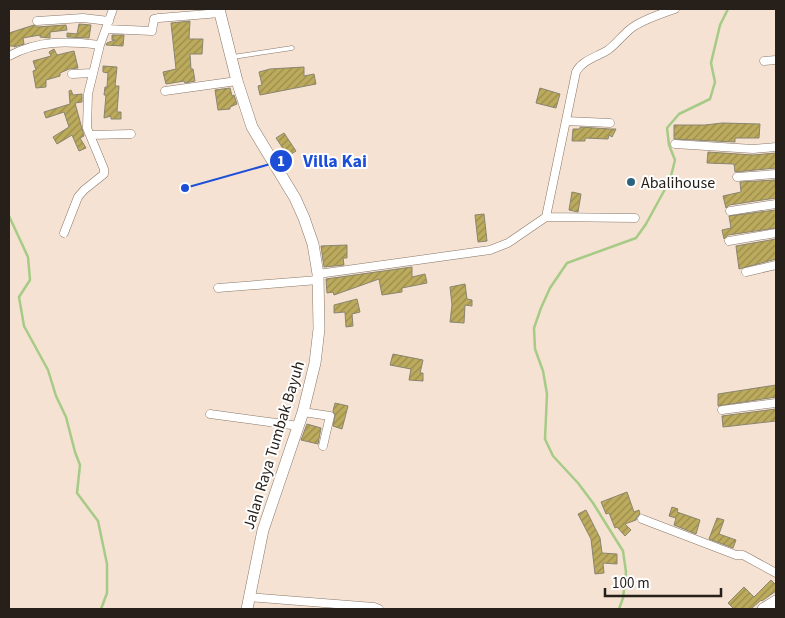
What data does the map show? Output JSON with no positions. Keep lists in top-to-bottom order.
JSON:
{
  "streets": {
    "street": ["Jalan Raya Tumbak Bayuh"]
  },
  "places": ["Abalihouse", "Villa Kai"],
  "scale_bar": "100 m"
}
